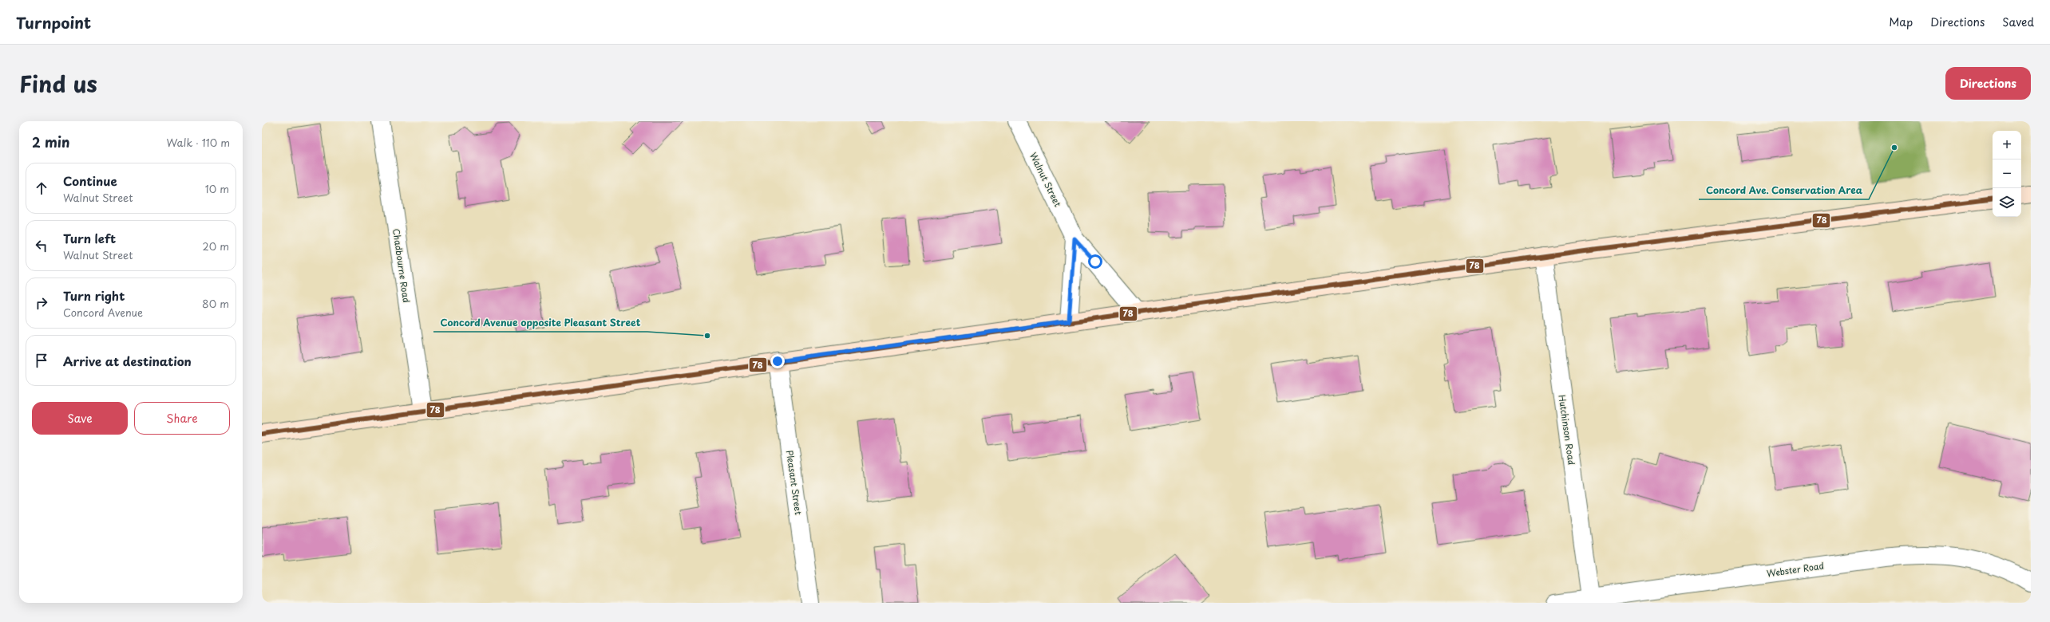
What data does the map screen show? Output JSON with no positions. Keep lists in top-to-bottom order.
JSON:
{
  "streets": {
    "street": [
      "Walnut Street",
      "Chadbourne Road",
      "Hutchinson Road",
      "Pleasant Street",
      "Webster Road"
    ]
  },
  "crossings": [
    ["Hutchinson Road", "Webster Road"]
  ],
  "places": ["Concord Ave. Conservation Area", "Concord Avenue opposite Pleasant Street"],
  "lines": ["transit line 78"],
  "page": {
    "header": "Turnpoint",
    "nav": ["Map", "Directions", "Saved"],
    "title": "Find us",
    "buttons": [
      "Directions",
      ["Save", "Share"]
    ],
    "heading": ["2 min", "Walk · 110 m"],
    "map_buttons": ["+", "−"],
    "list": [
      ["Continue", "Walnut Street", "10 m"],
      ["Turn left", "Walnut Street", "20 m"],
      ["Turn right", "Concord Avenue", "80 m"],
      "Arrive at destination"
    ]
  }
}
